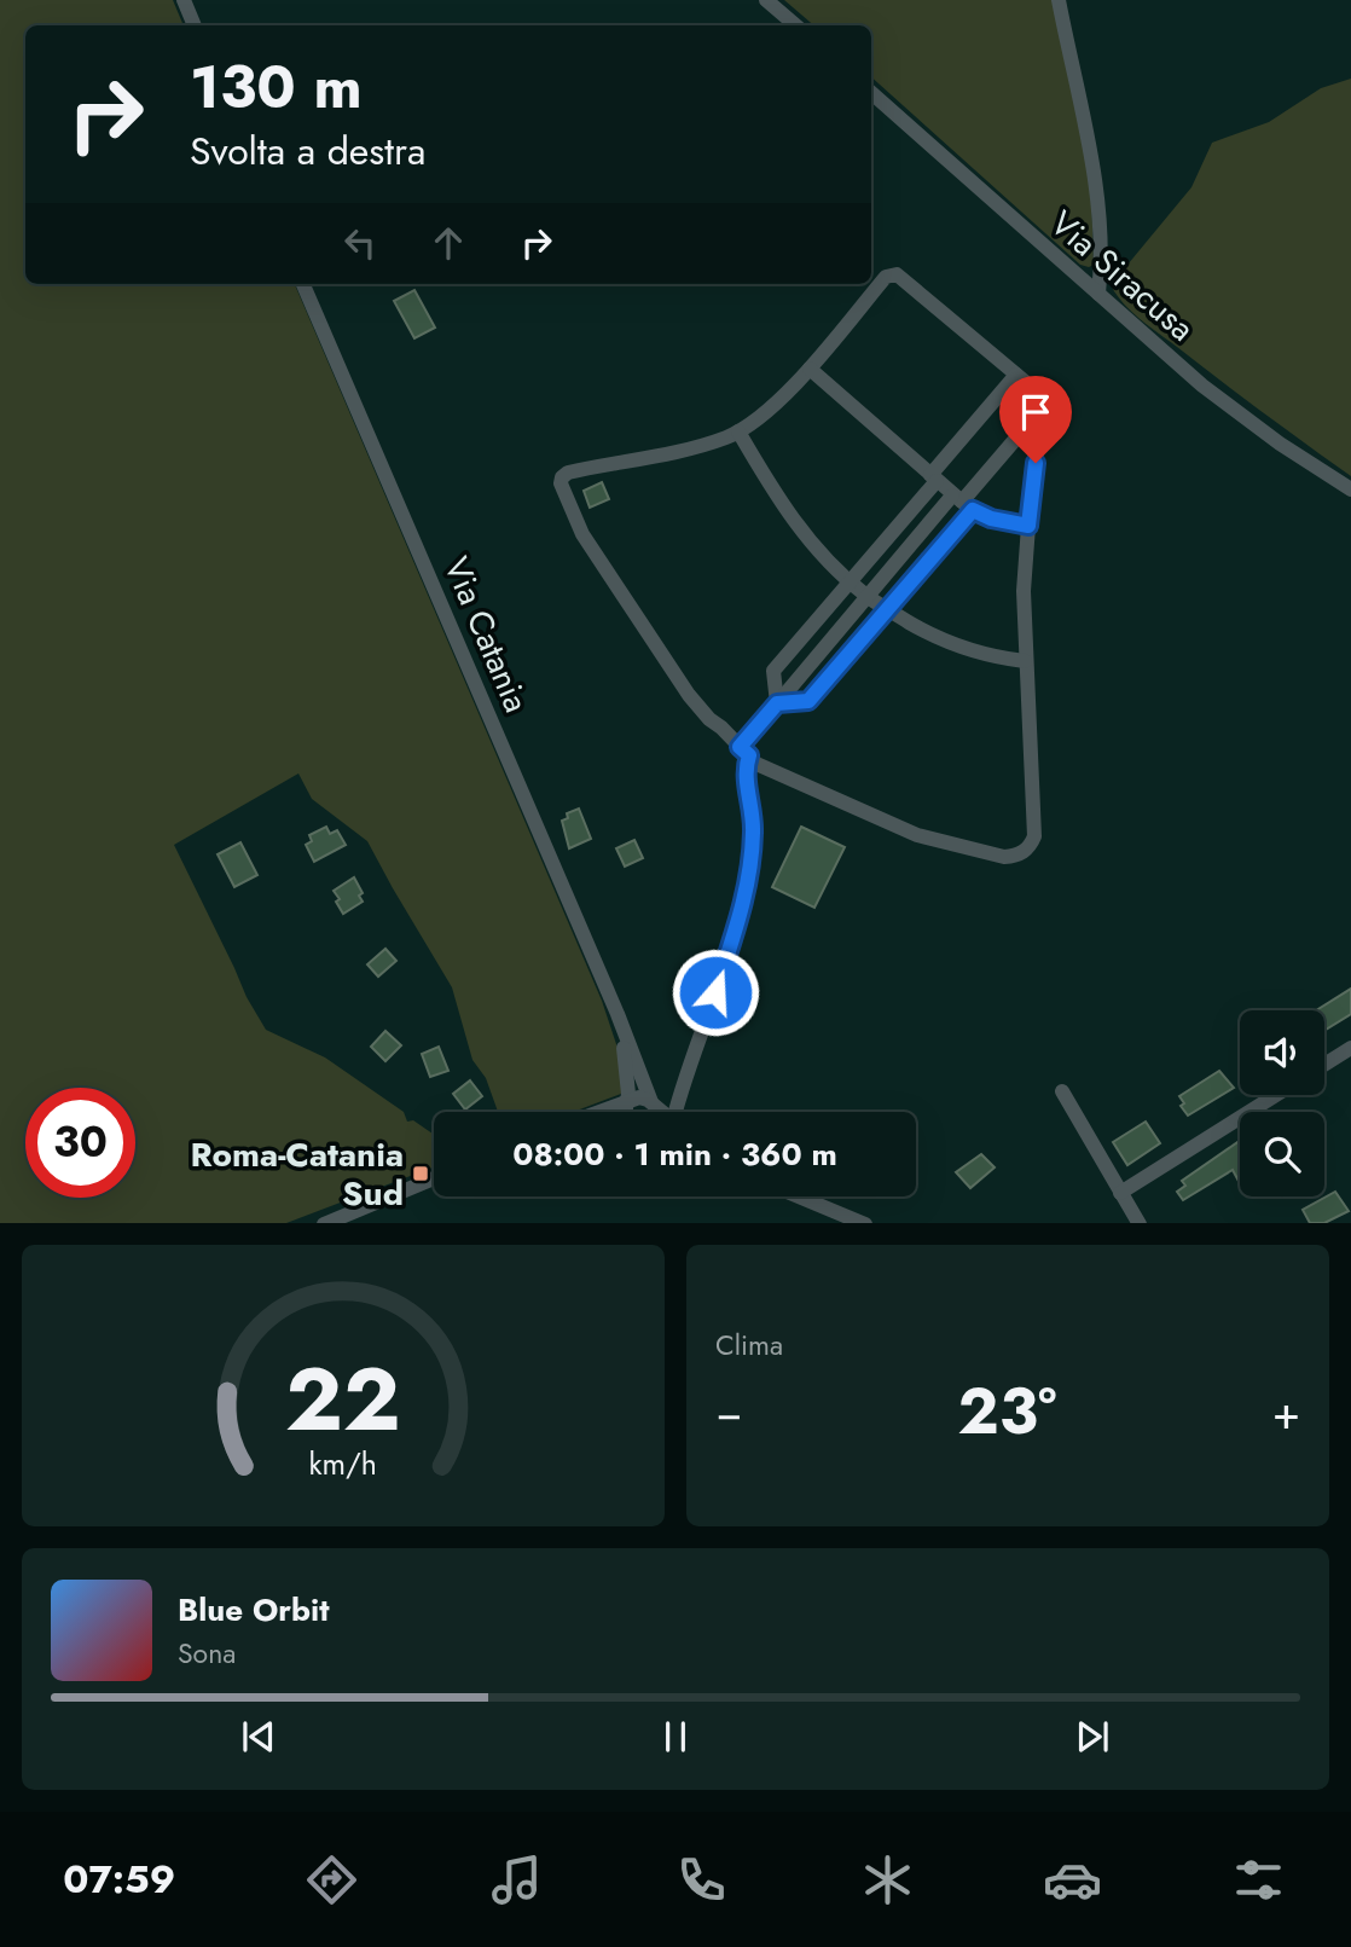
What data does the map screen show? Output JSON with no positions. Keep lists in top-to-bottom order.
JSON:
{
  "streets": {
    "street": ["Via Siracusa", "Via Catania"]
  },
  "places": {
    "transit": ["Roma-Catania Sud"]
  },
  "page": {
    "turn": ["130 m", "Svolta a destra"],
    "limit": "30",
    "trip": "08:00 · 1 min · 360 m",
    "tile": "Clima",
    "heat": ["−", "23°", "+"],
    "song": ["Blue Orbit", "Sona"],
    "tabs": "07:59",
    "gauge": ["22", "km/h"]
  }
}
